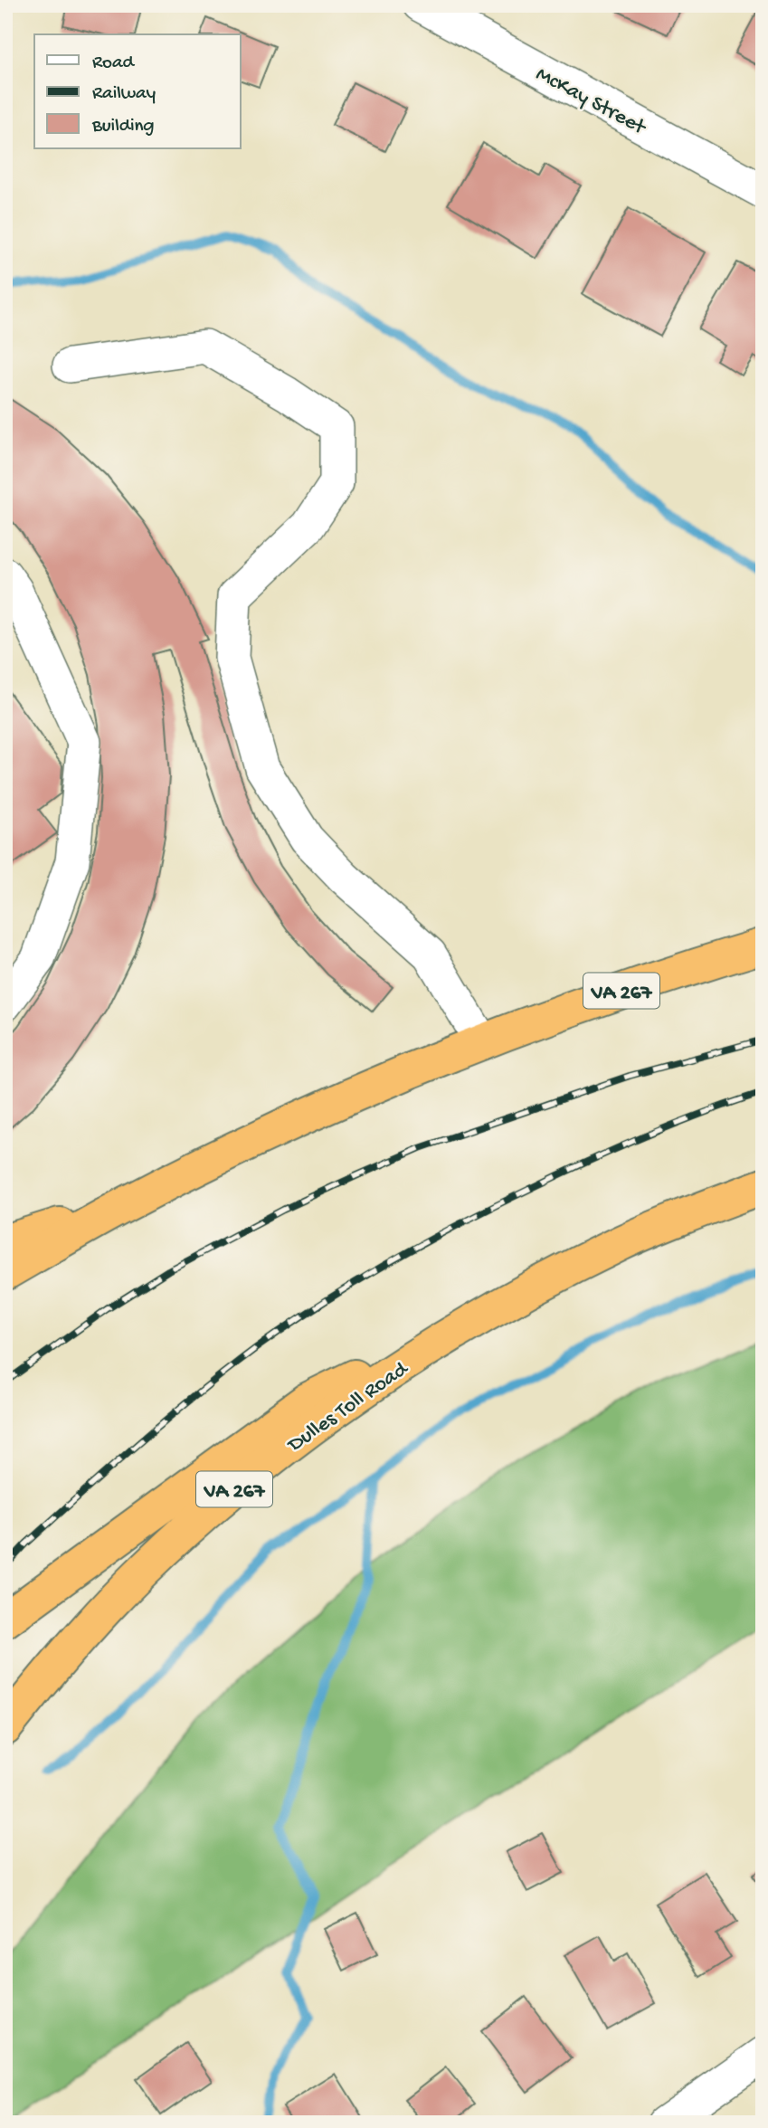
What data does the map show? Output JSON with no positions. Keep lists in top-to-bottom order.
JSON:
{
  "streets": {
    "highway": ["VA 267", "Dulles Toll Road"],
    "street": ["McKay Street"]
  },
  "legend": ["Road", "Railway", "Building"]
}
